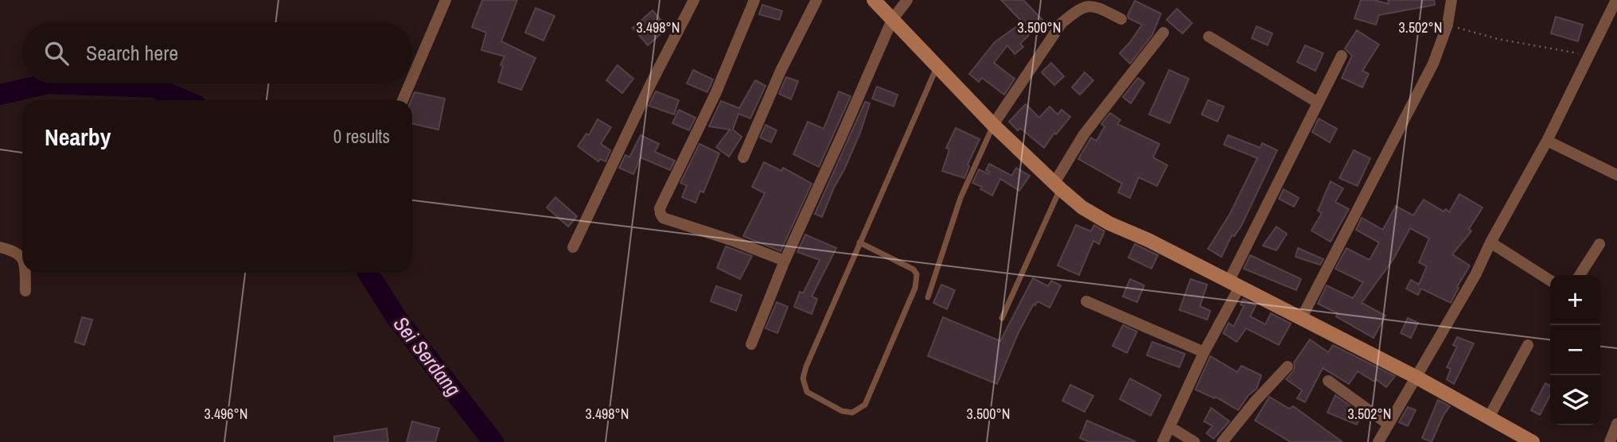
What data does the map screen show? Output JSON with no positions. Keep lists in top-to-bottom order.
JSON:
{
  "water": ["Sei Serdang"],
  "page": {
    "search": "Search here",
    "heading": ["Nearby", "0 results"],
    "map_buttons": ["+", "−"]
  },
  "coordinates": [
    "3.498°N",
    "3.500°N",
    "3.502°N",
    "3.496°N"
  ]
}
